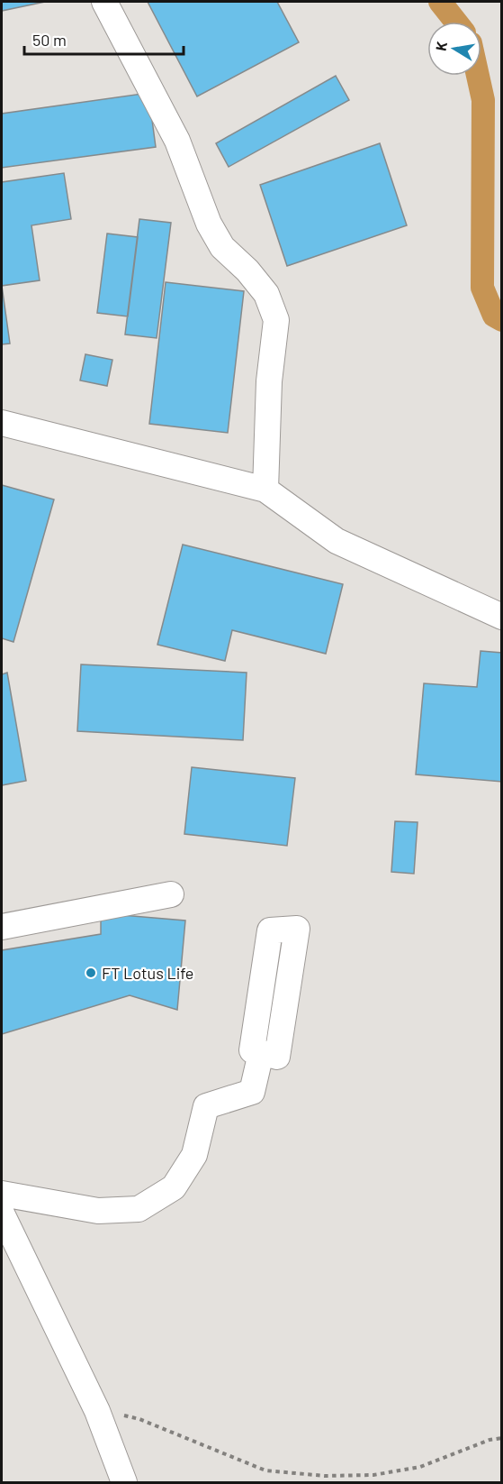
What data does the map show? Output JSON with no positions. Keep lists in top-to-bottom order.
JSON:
{
  "places": ["FT Lotus Life"],
  "scale_bar": "50 m",
  "north": "left"
}
